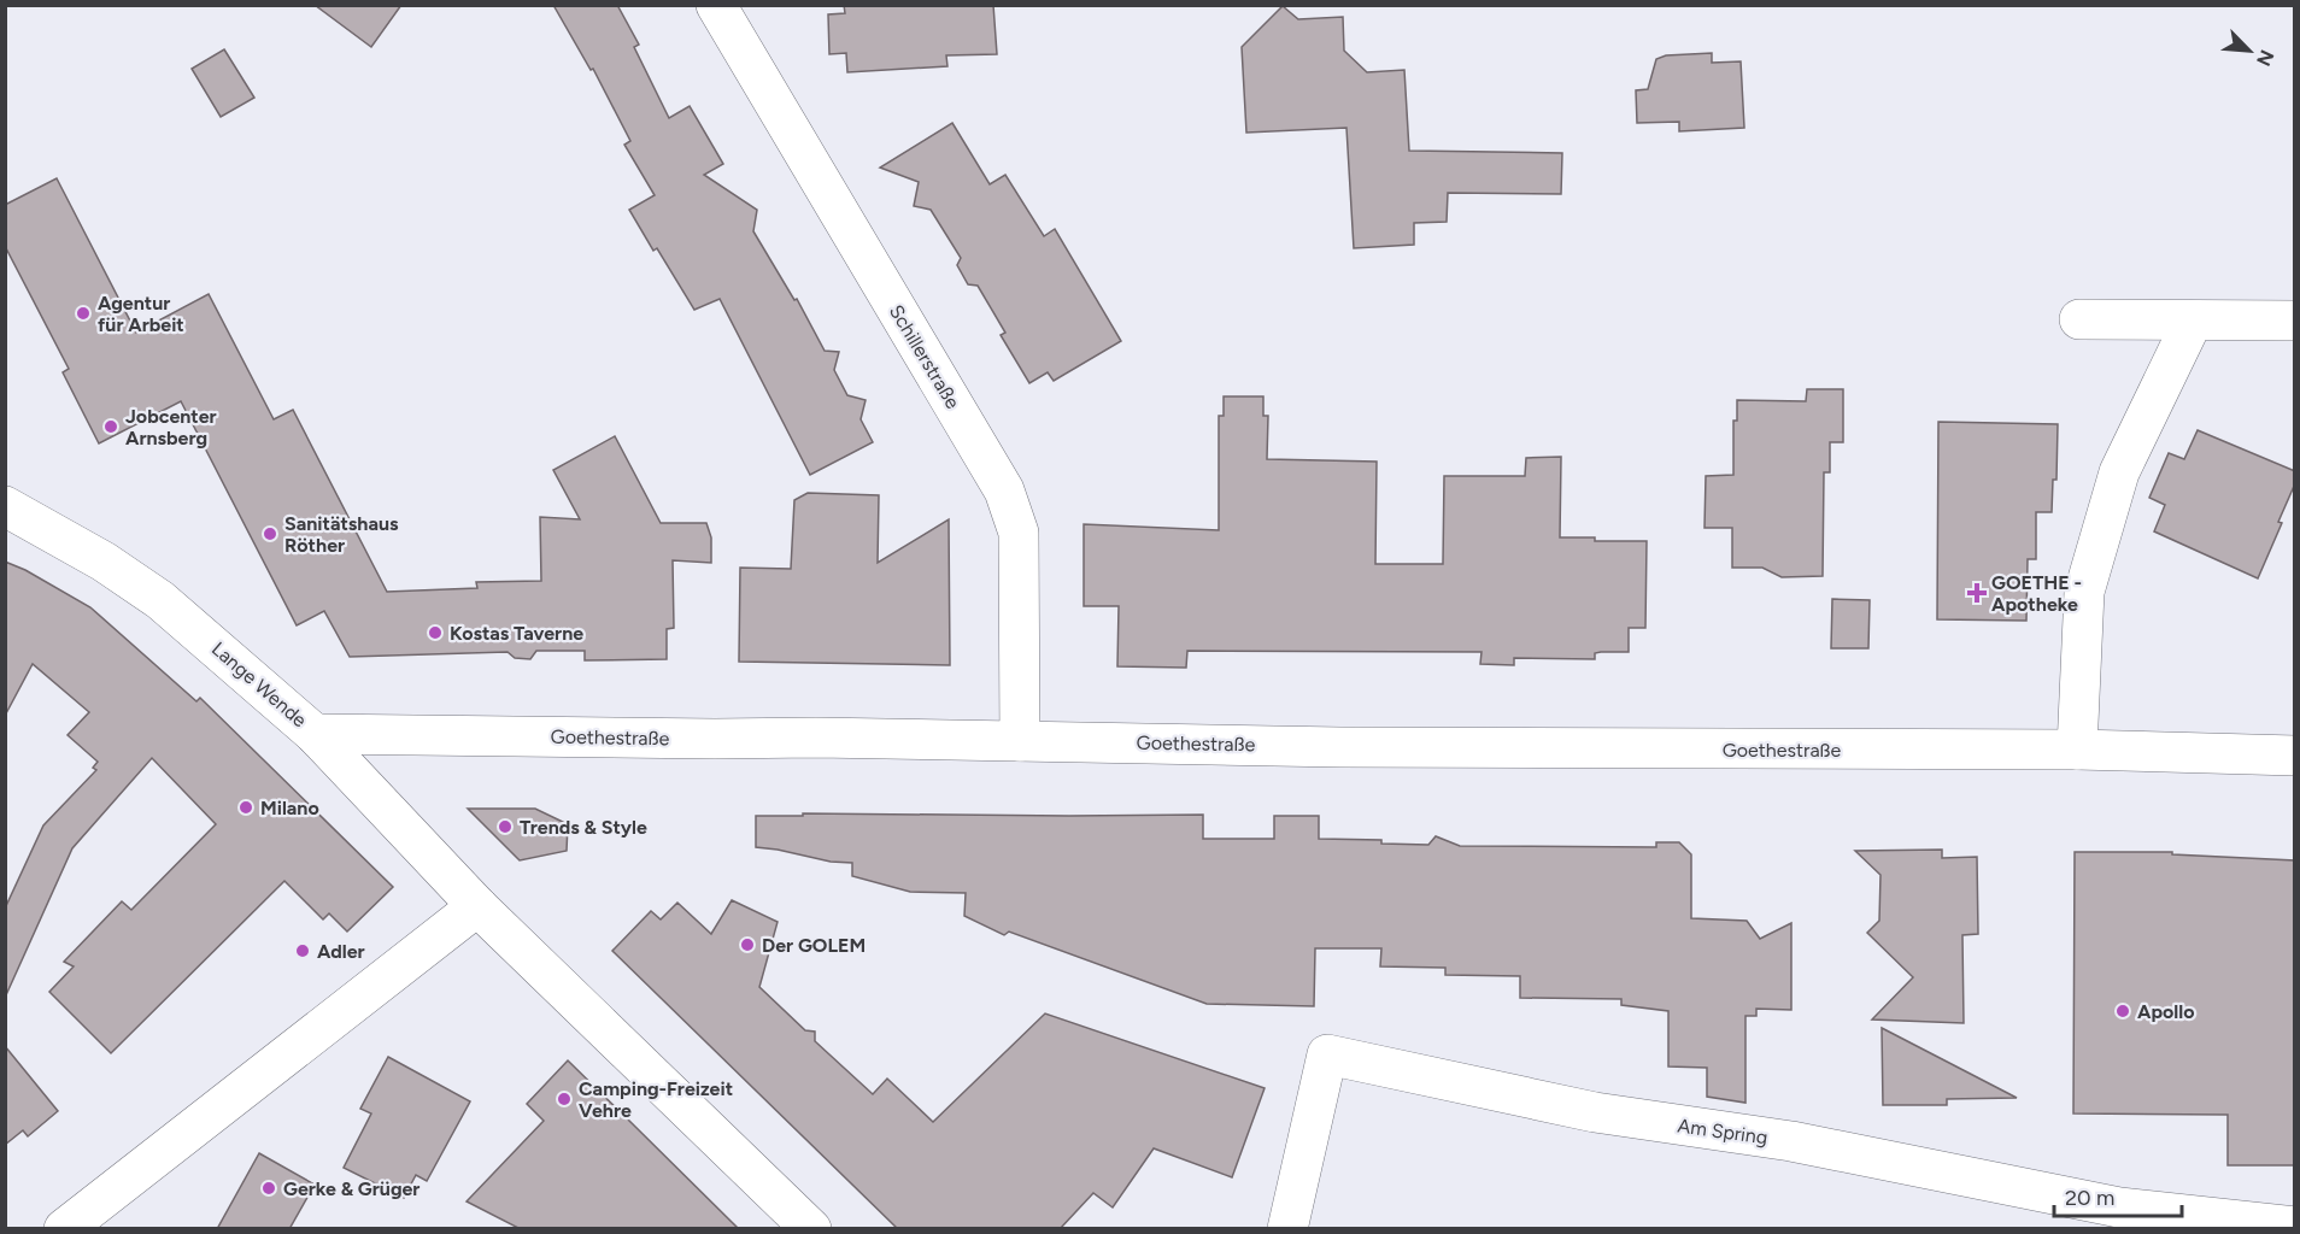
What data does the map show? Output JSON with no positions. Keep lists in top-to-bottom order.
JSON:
{
  "streets": {
    "street": [
      "Schillerstraße",
      "Lange Wende",
      "Goethestraße",
      "Am Spring"
    ]
  },
  "crossings": [
    ["Schillerstraße", "Goethestraße"],
    ["Lange Wende", "Goethestraße"]
  ],
  "places": {
    "other": [
      "Agentur für Arbeit",
      "Jobcenter Arnsberg",
      "Sanitätshaus Röther",
      "Kostas Taverne",
      "Milano",
      "Trends & Style",
      "Der GOLEM",
      "Adler",
      "Apollo",
      "Camping-Freizeit Vehre",
      "Gerke & Grüger"
    ],
    "health": ["GOETHE - Apotheke"]
  },
  "scale_bar": "20 m",
  "north": "bottom right"
}
